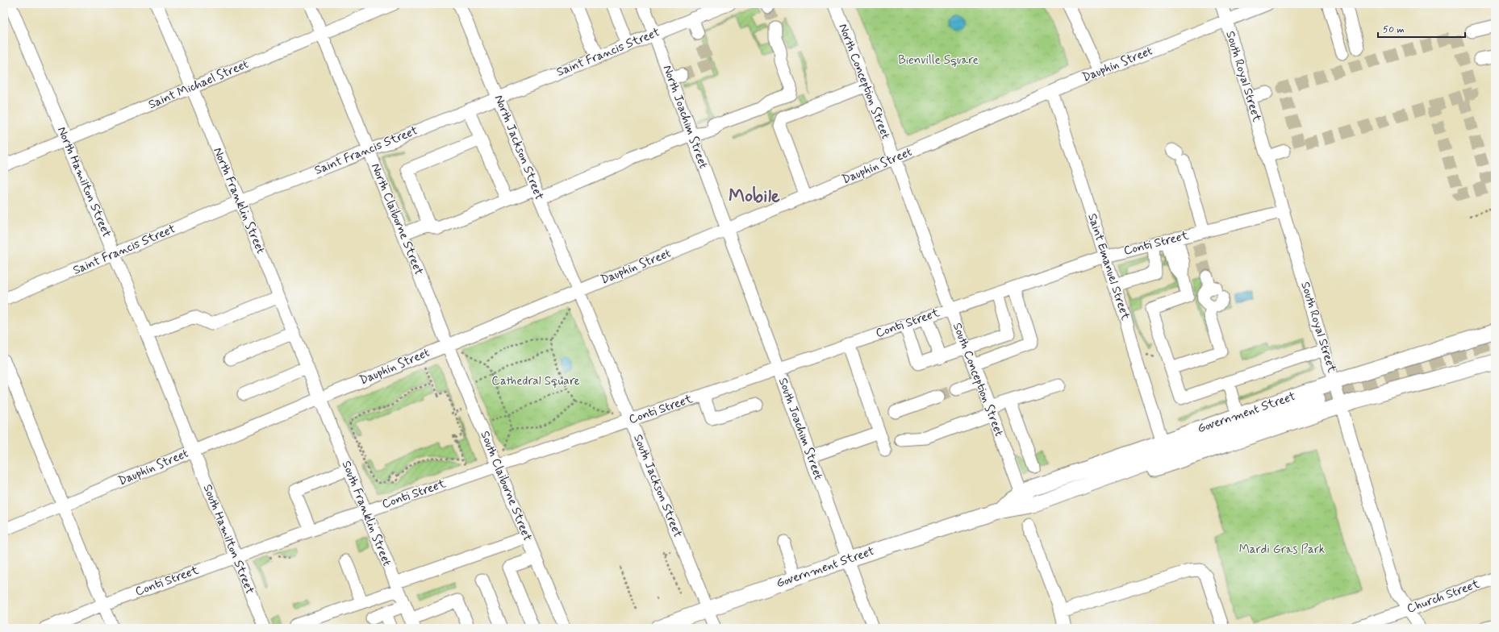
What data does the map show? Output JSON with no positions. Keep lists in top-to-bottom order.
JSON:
{
  "streets": {
    "main road": ["Government Street"],
    "street": [
      "Saint Francis Street",
      "Dauphin Street",
      "South Royal Street",
      "North Conception Street",
      "Saint Michael Street",
      "North Joachim Street",
      "North Jackson Street",
      "North Hamilton Street",
      "North Franklin Street",
      "North Claiborne Street",
      "Conti Street",
      "Saint Emanuel Street",
      "South Conception Street",
      "South Joachim Street",
      "South Claiborne Street",
      "South Jackson Street",
      "South Franklin Street",
      "South Hamilton Street",
      "Church Street"
    ]
  },
  "crossings": [
    ["Saint Francis Street", "North Joachim Street"],
    ["Saint Francis Street", "North Jackson Street"],
    ["Saint Francis Street", "North Hamilton Street"],
    ["Saint Francis Street", "North Franklin Street"],
    ["Saint Francis Street", "North Claiborne Street"],
    ["Dauphin Street", "South Royal Street"],
    ["Dauphin Street", "North Conception Street"],
    ["Dauphin Street", "North Joachim Street"],
    ["Dauphin Street", "North Jackson Street"],
    ["Dauphin Street", "North Hamilton Street"],
    ["Dauphin Street", "North Franklin Street"],
    ["Dauphin Street", "North Claiborne Street"],
    ["Dauphin Street", "Saint Emanuel Street"],
    ["Dauphin Street", "South Conception Street"],
    ["Dauphin Street", "South Joachim Street"],
    ["Dauphin Street", "South Claiborne Street"],
    ["Dauphin Street", "South Jackson Street"],
    ["Dauphin Street", "South Franklin Street"],
    ["Dauphin Street", "South Hamilton Street"],
    ["South Royal Street", "Conti Street"],
    ["South Royal Street", "Government Street"],
    ["South Royal Street", "Church Street"],
    ["North Conception Street", "South Conception Street"],
    ["Saint Michael Street", "North Hamilton Street"],
    ["Saint Michael Street", "North Franklin Street"],
    ["Saint Michael Street", "North Claiborne Street"],
    ["North Joachim Street", "South Joachim Street"],
    ["North Jackson Street", "South Jackson Street"],
    ["North Hamilton Street", "South Hamilton Street"],
    ["North Franklin Street", "South Franklin Street"],
    ["North Claiborne Street", "South Claiborne Street"],
    ["Conti Street", "Saint Emanuel Street"],
    ["Conti Street", "South Conception Street"],
    ["Conti Street", "South Joachim Street"],
    ["Conti Street", "South Claiborne Street"],
    ["Conti Street", "South Jackson Street"],
    ["Conti Street", "South Franklin Street"],
    ["Conti Street", "South Hamilton Street"],
    ["Saint Emanuel Street", "Government Street"],
    ["South Conception Street", "Government Street"],
    ["Government Street", "South Joachim Street"],
    ["Government Street", "South Jackson Street"]
  ],
  "districts": ["Mobile"],
  "parks": ["Bienville Square", "Cathedral Square", "Mardi Gras Park"],
  "scale_bar": "50 m"
}
